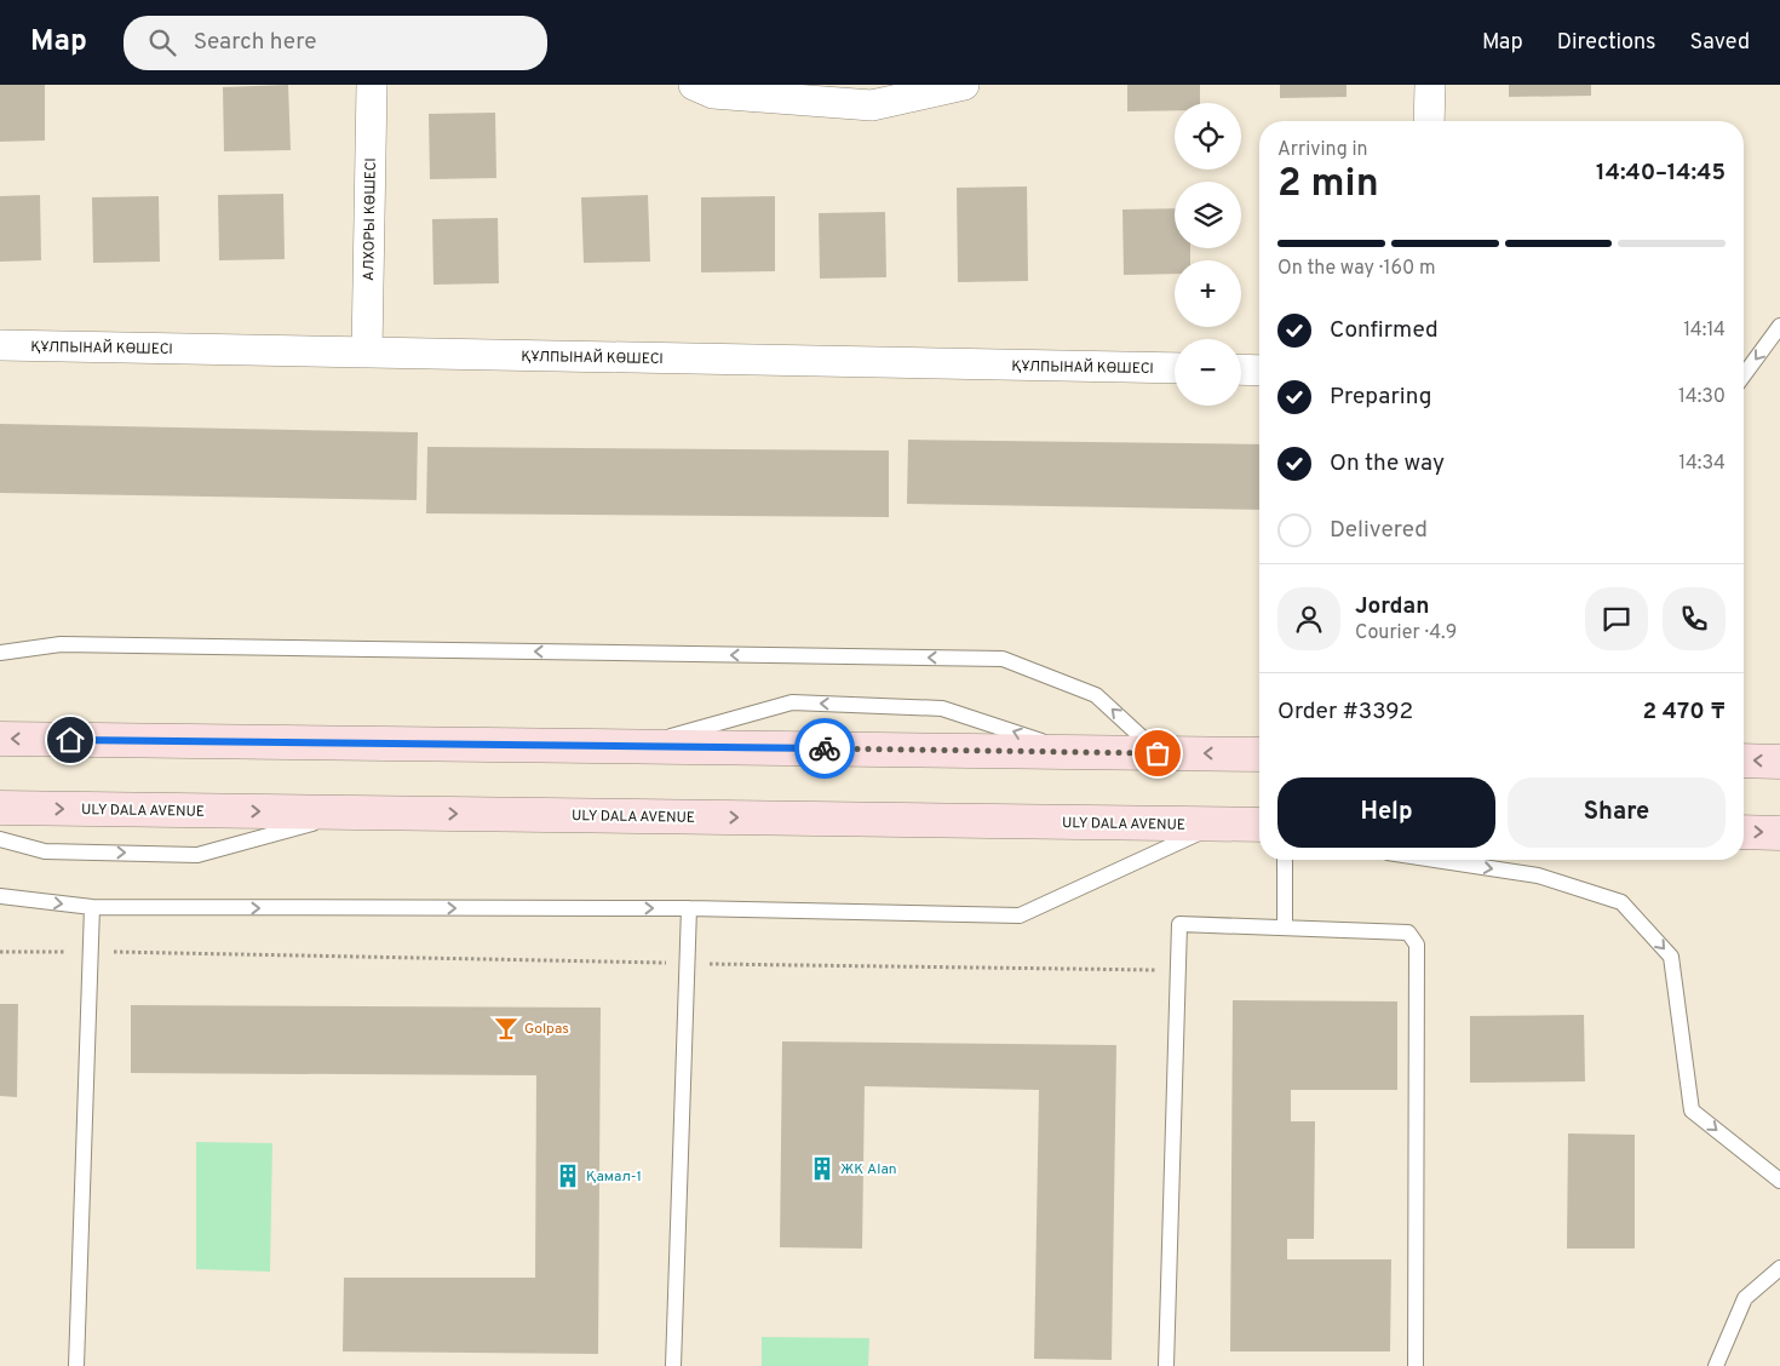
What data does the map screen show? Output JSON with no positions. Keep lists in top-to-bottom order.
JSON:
{
  "streets": {
    "main road": ["ULY DALA AVENUE"],
    "street": ["АЛХОРЫ КӨШЕСІ", "ҚҰЛПЫНАЙ КӨШЕСІ"]
  },
  "crossings": [
    ["АЛХОРЫ КӨШЕСІ", "ҚҰЛПЫНАЙ КӨШЕСІ"]
  ],
  "places": {
    "bar": ["Golpas"],
    "building": ["ЖК Alan", "Қамал-1"]
  },
  "page": {
    "header": "Map",
    "search": "Search here",
    "nav": ["Map", "Directions", "Saved"],
    "map_buttons": ["+", "−"],
    "heading": ["2 min", "Arriving in", "14:40–14:45"],
    "panel": [
      "Jordan",
      "Courier · 4.9",
      "Order #3392",
      "2 470 ₸"
    ],
    "bar": "On the way · 160 m",
    "list": [
      ["Confirmed", "14:14"],
      ["Preparing", "14:30"],
      ["On the way", "14:34"],
      "Delivered"
    ],
    "buttons": ["Help", "Share"]
  }
}
